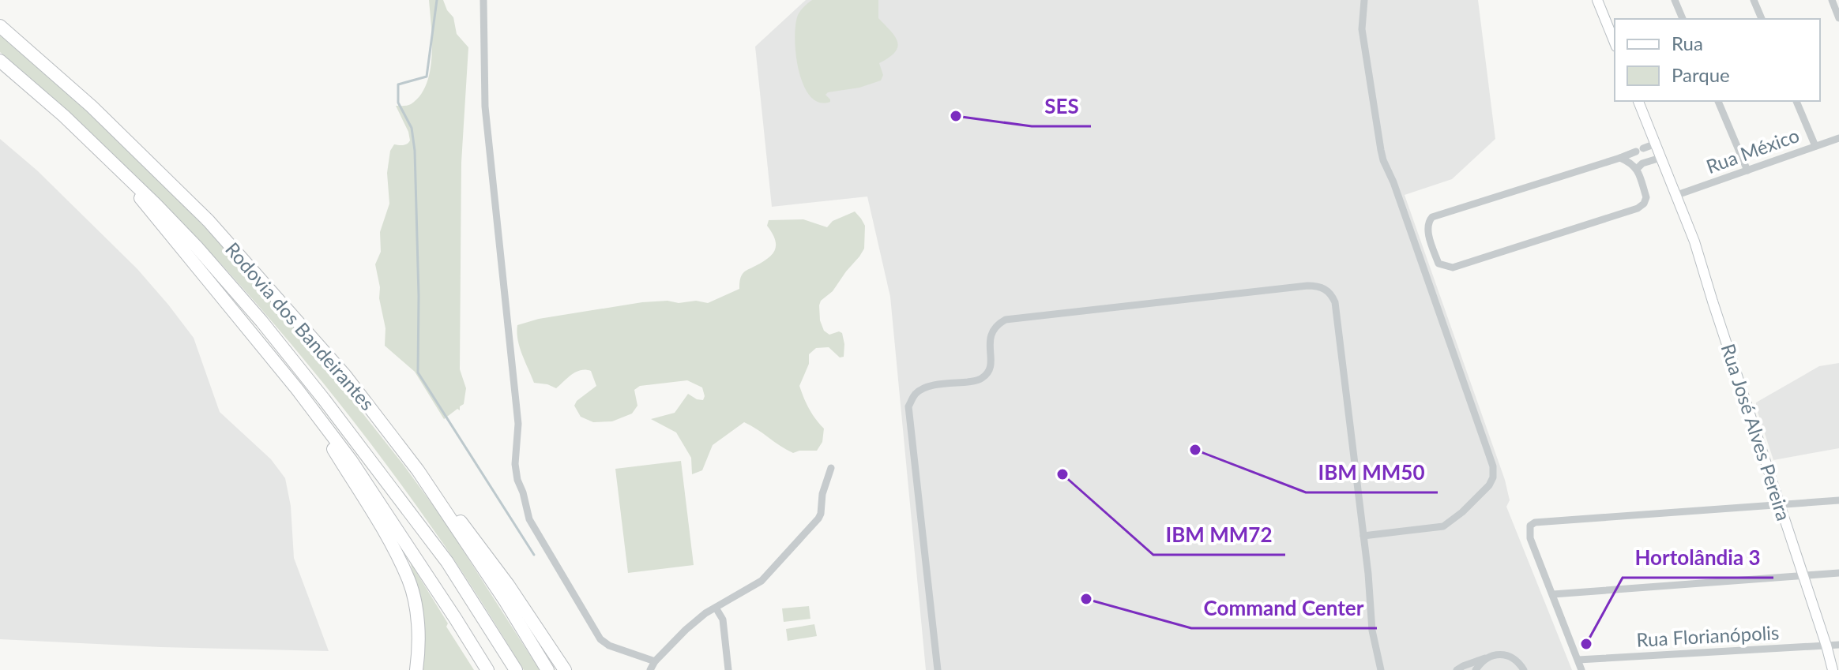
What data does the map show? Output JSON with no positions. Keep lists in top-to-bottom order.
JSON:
{
  "streets": {
    "highway": ["Rodovia dos Bandeirantes"],
    "main road": ["Rua José Alves Pereira"],
    "street": ["Rua México", "Rua Florianópolis"]
  },
  "crossings": [
    ["Rua México", "Rua José Alves Pereira"],
    ["Rua José Alves Pereira", "Rua Florianópolis"]
  ],
  "places": [
    "SES",
    "IBM MM50",
    "IBM MM72",
    "Command Center",
    "Hortolândia 3"
  ],
  "legend": ["Rua", "Parque"]
}
